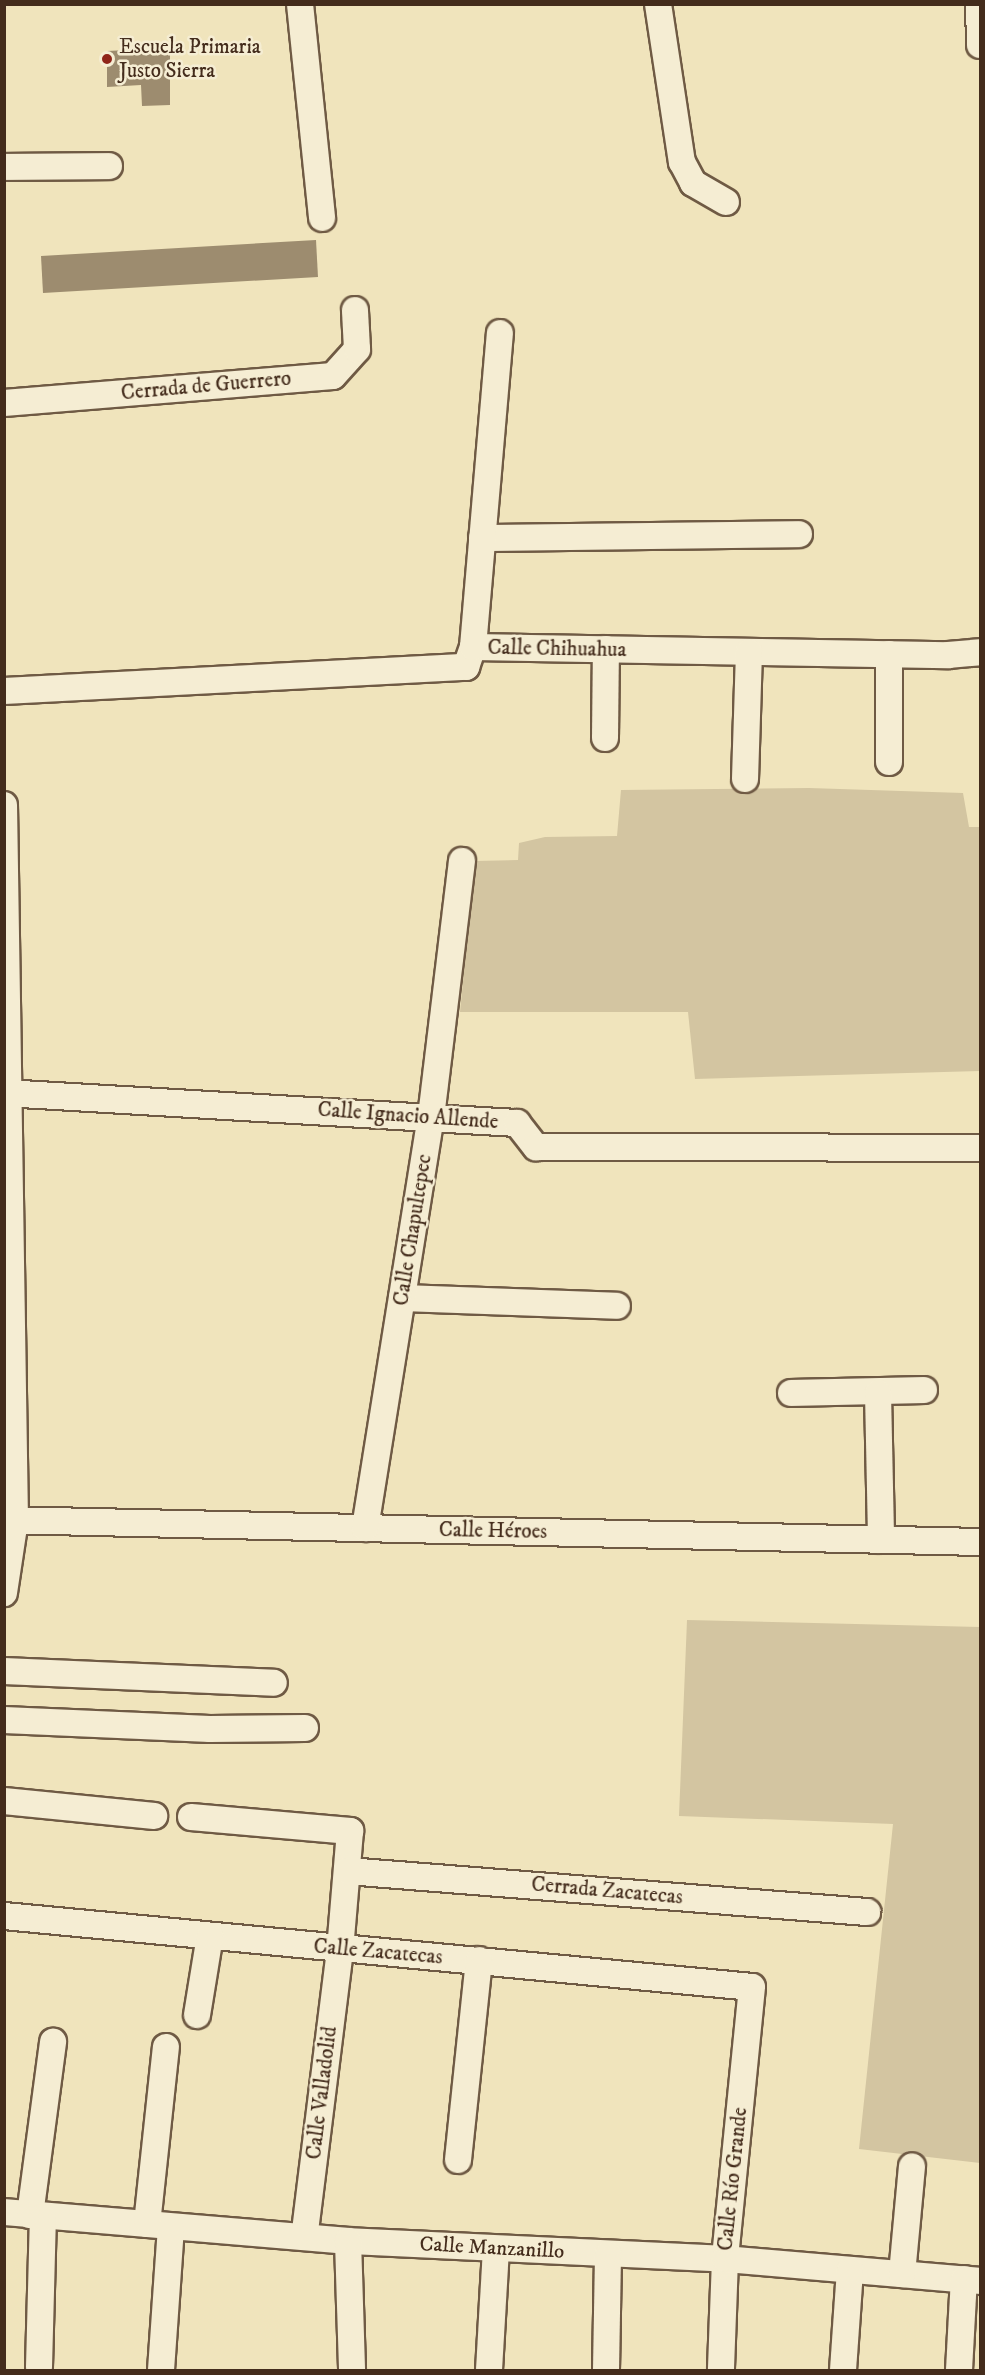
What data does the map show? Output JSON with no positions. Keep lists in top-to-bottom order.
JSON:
{
  "streets": {
    "street": [
      "Cerrada de Guerrero",
      "Calle Chihuahua",
      "Calle Ignacio Allende",
      "Calle Chapultepec",
      "Calle Héroes",
      "Cerrada Zacatecas",
      "Calle Zacatecas",
      "Calle Valladolid",
      "Calle Río Grande",
      "Calle Manzanillo"
    ]
  },
  "crossings": [
    ["Calle Ignacio Allende", "Calle Chapultepec"],
    ["Calle Chapultepec", "Calle Héroes"],
    ["Calle Zacatecas", "Calle Valladolid"],
    ["Calle Zacatecas", "Calle Río Grande"],
    ["Calle Valladolid", "Calle Manzanillo"],
    ["Calle Río Grande", "Calle Manzanillo"]
  ],
  "places": ["Escuela Primaria Justo Sierra"]
}
